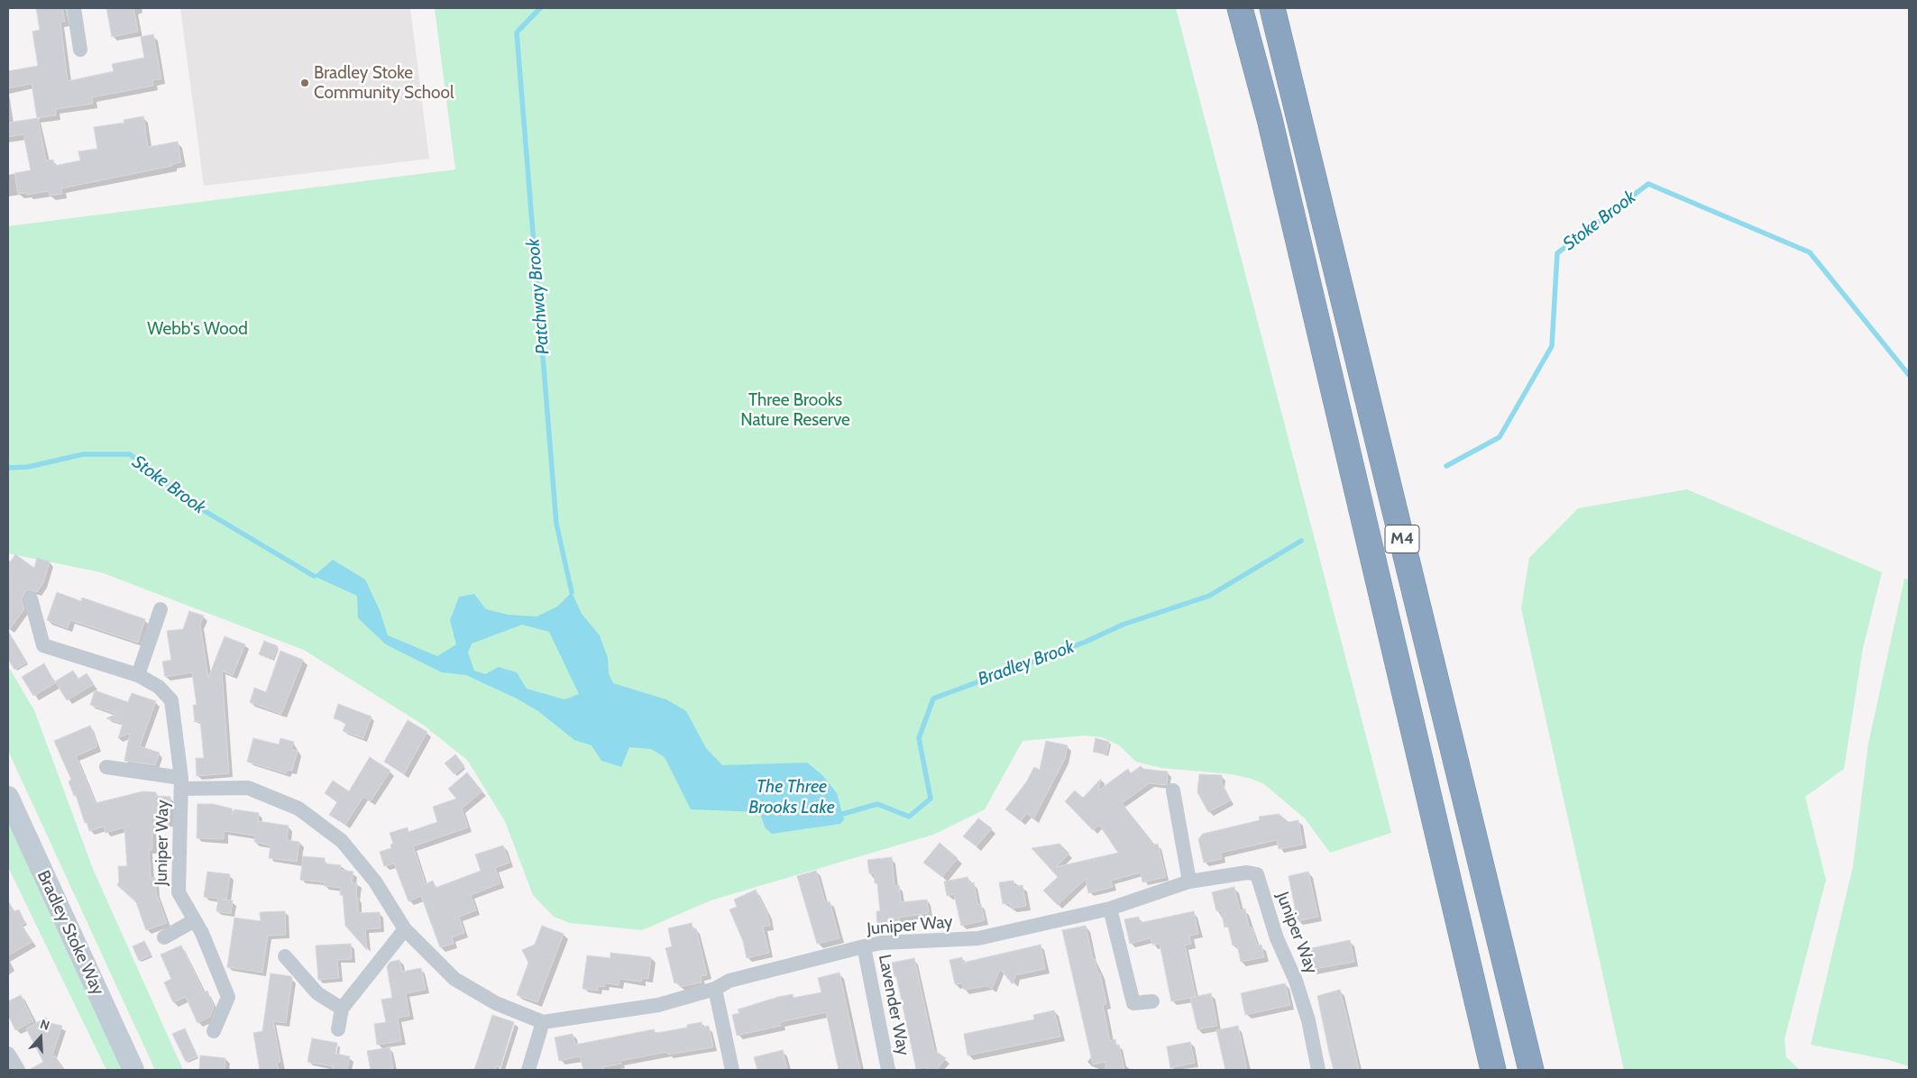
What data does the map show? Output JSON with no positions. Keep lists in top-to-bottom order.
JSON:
{
  "streets": {
    "highway": ["M4"],
    "street": ["Juniper Way", "Bradley Stoke Way", "Lavender Way"]
  },
  "crossings": [
    ["Juniper Way", "Lavender Way"]
  ],
  "water": [
    "Stoke Brook",
    "Patchway Brook",
    "Bradley Brook",
    "The Three Brooks Lake"
  ],
  "parks": ["Webb's Wood", "Three Brooks Nature Reserve"],
  "places": ["Bradley Stoke Community School"],
  "north": "top"
}
